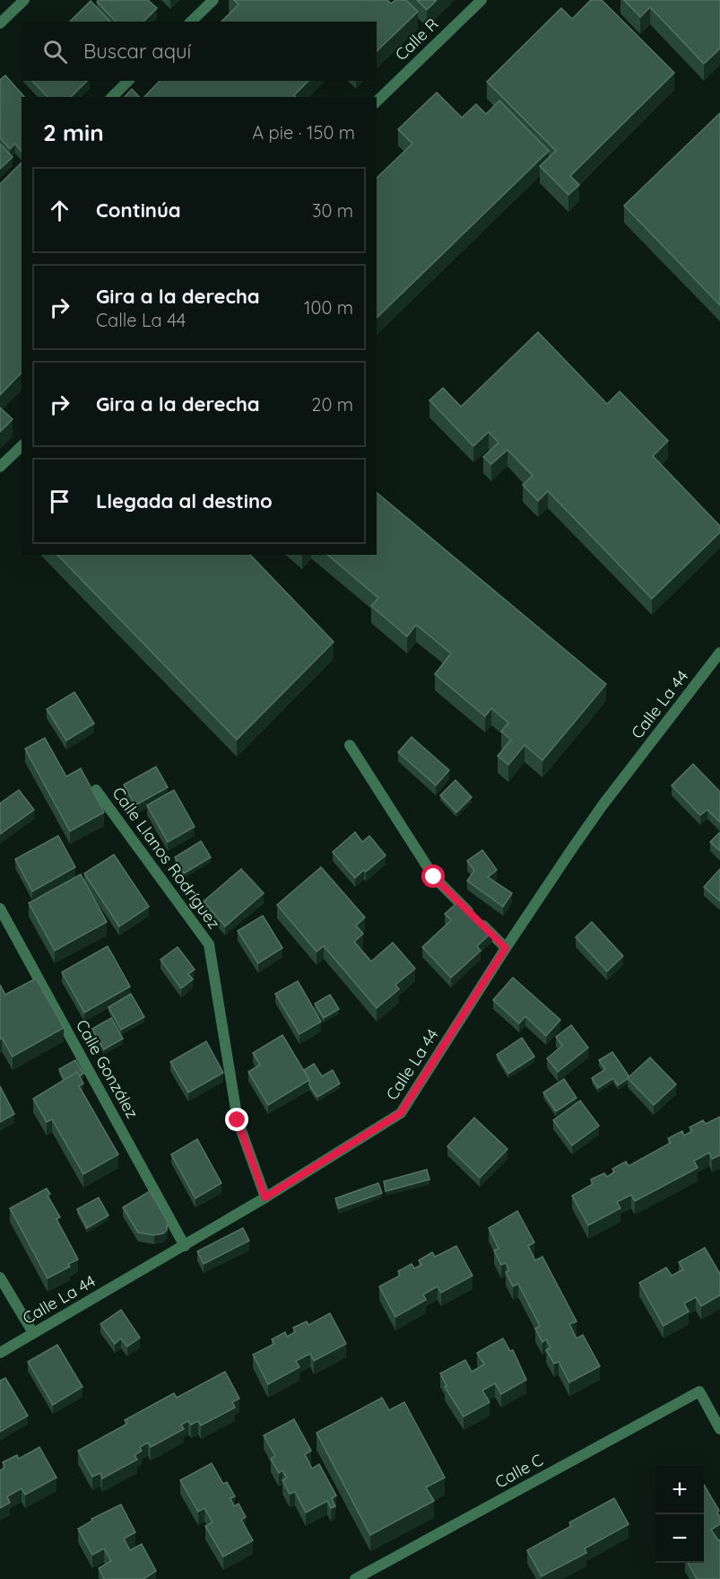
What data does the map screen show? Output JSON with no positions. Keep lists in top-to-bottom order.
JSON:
{
  "streets": {
    "street": [
      "Calle R",
      "Calle La 44",
      "Calle Llanos Rodríguez",
      "Calle González",
      "Calle C"
    ]
  },
  "crossings": [
    ["Calle La 44", "Calle Llanos Rodríguez"],
    ["Calle La 44", "Calle González"]
  ],
  "page": {
    "search": "Buscar aquí",
    "heading": ["2 min", "A pie · 150 m"],
    "list": [
      ["Continúa", "30 m"],
      ["Gira a la derecha", "Calle La 44", "100 m"],
      ["Gira a la derecha", "20 m"],
      "Llegada al destino"
    ],
    "map_buttons": ["+", "−"]
  }
}
